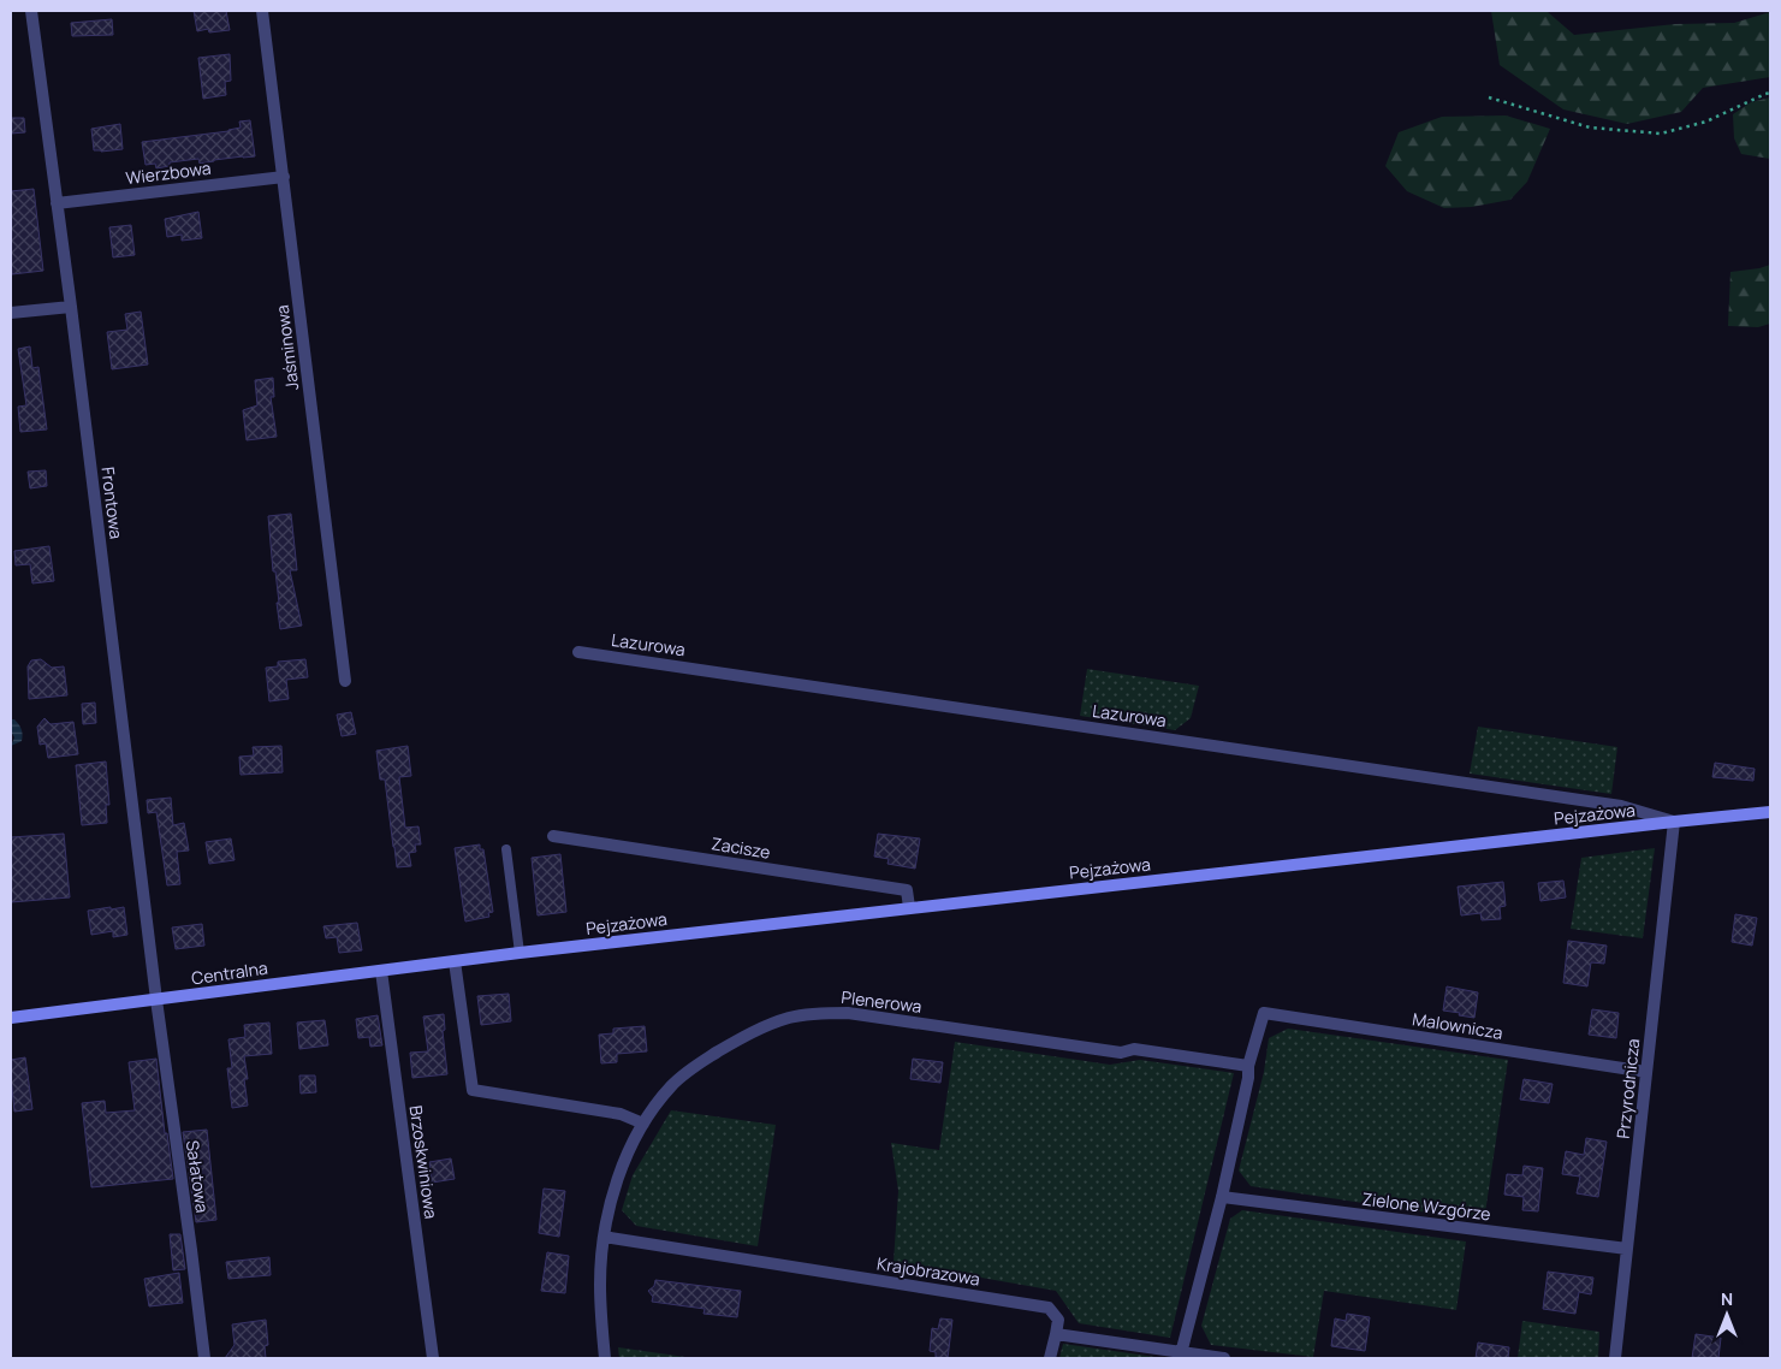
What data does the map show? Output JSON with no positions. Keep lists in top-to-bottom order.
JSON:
{
  "streets": {
    "street": [
      "Wierzbowa",
      "Jaśminowa",
      "Frontowa",
      "Lazurowa",
      "Pejzażowa",
      "Zacisze",
      "Centralna",
      "Plenerowa",
      "Malownicza",
      "Przyrodnicza",
      "Brzoskwiniowa",
      "Sałatowa",
      "Zielone Wzgórze",
      "Krajobrazowa"
    ]
  },
  "crossings": [
    ["Wierzbowa", "Jaśminowa"],
    ["Wierzbowa", "Frontowa"],
    ["Frontowa", "Centralna"],
    ["Frontowa", "Sałatowa"],
    ["Lazurowa", "Pejzażowa"],
    ["Lazurowa", "Przyrodnicza"],
    ["Pejzażowa", "Zacisze"],
    ["Pejzażowa", "Centralna"],
    ["Pejzażowa", "Przyrodnicza"],
    ["Centralna", "Brzoskwiniowa"],
    ["Centralna", "Sałatowa"],
    ["Plenerowa", "Malownicza"],
    ["Plenerowa", "Krajobrazowa"],
    ["Malownicza", "Przyrodnicza"],
    ["Przyrodnicza", "Zielone Wzgórze"]
  ],
  "north": "top"
}
